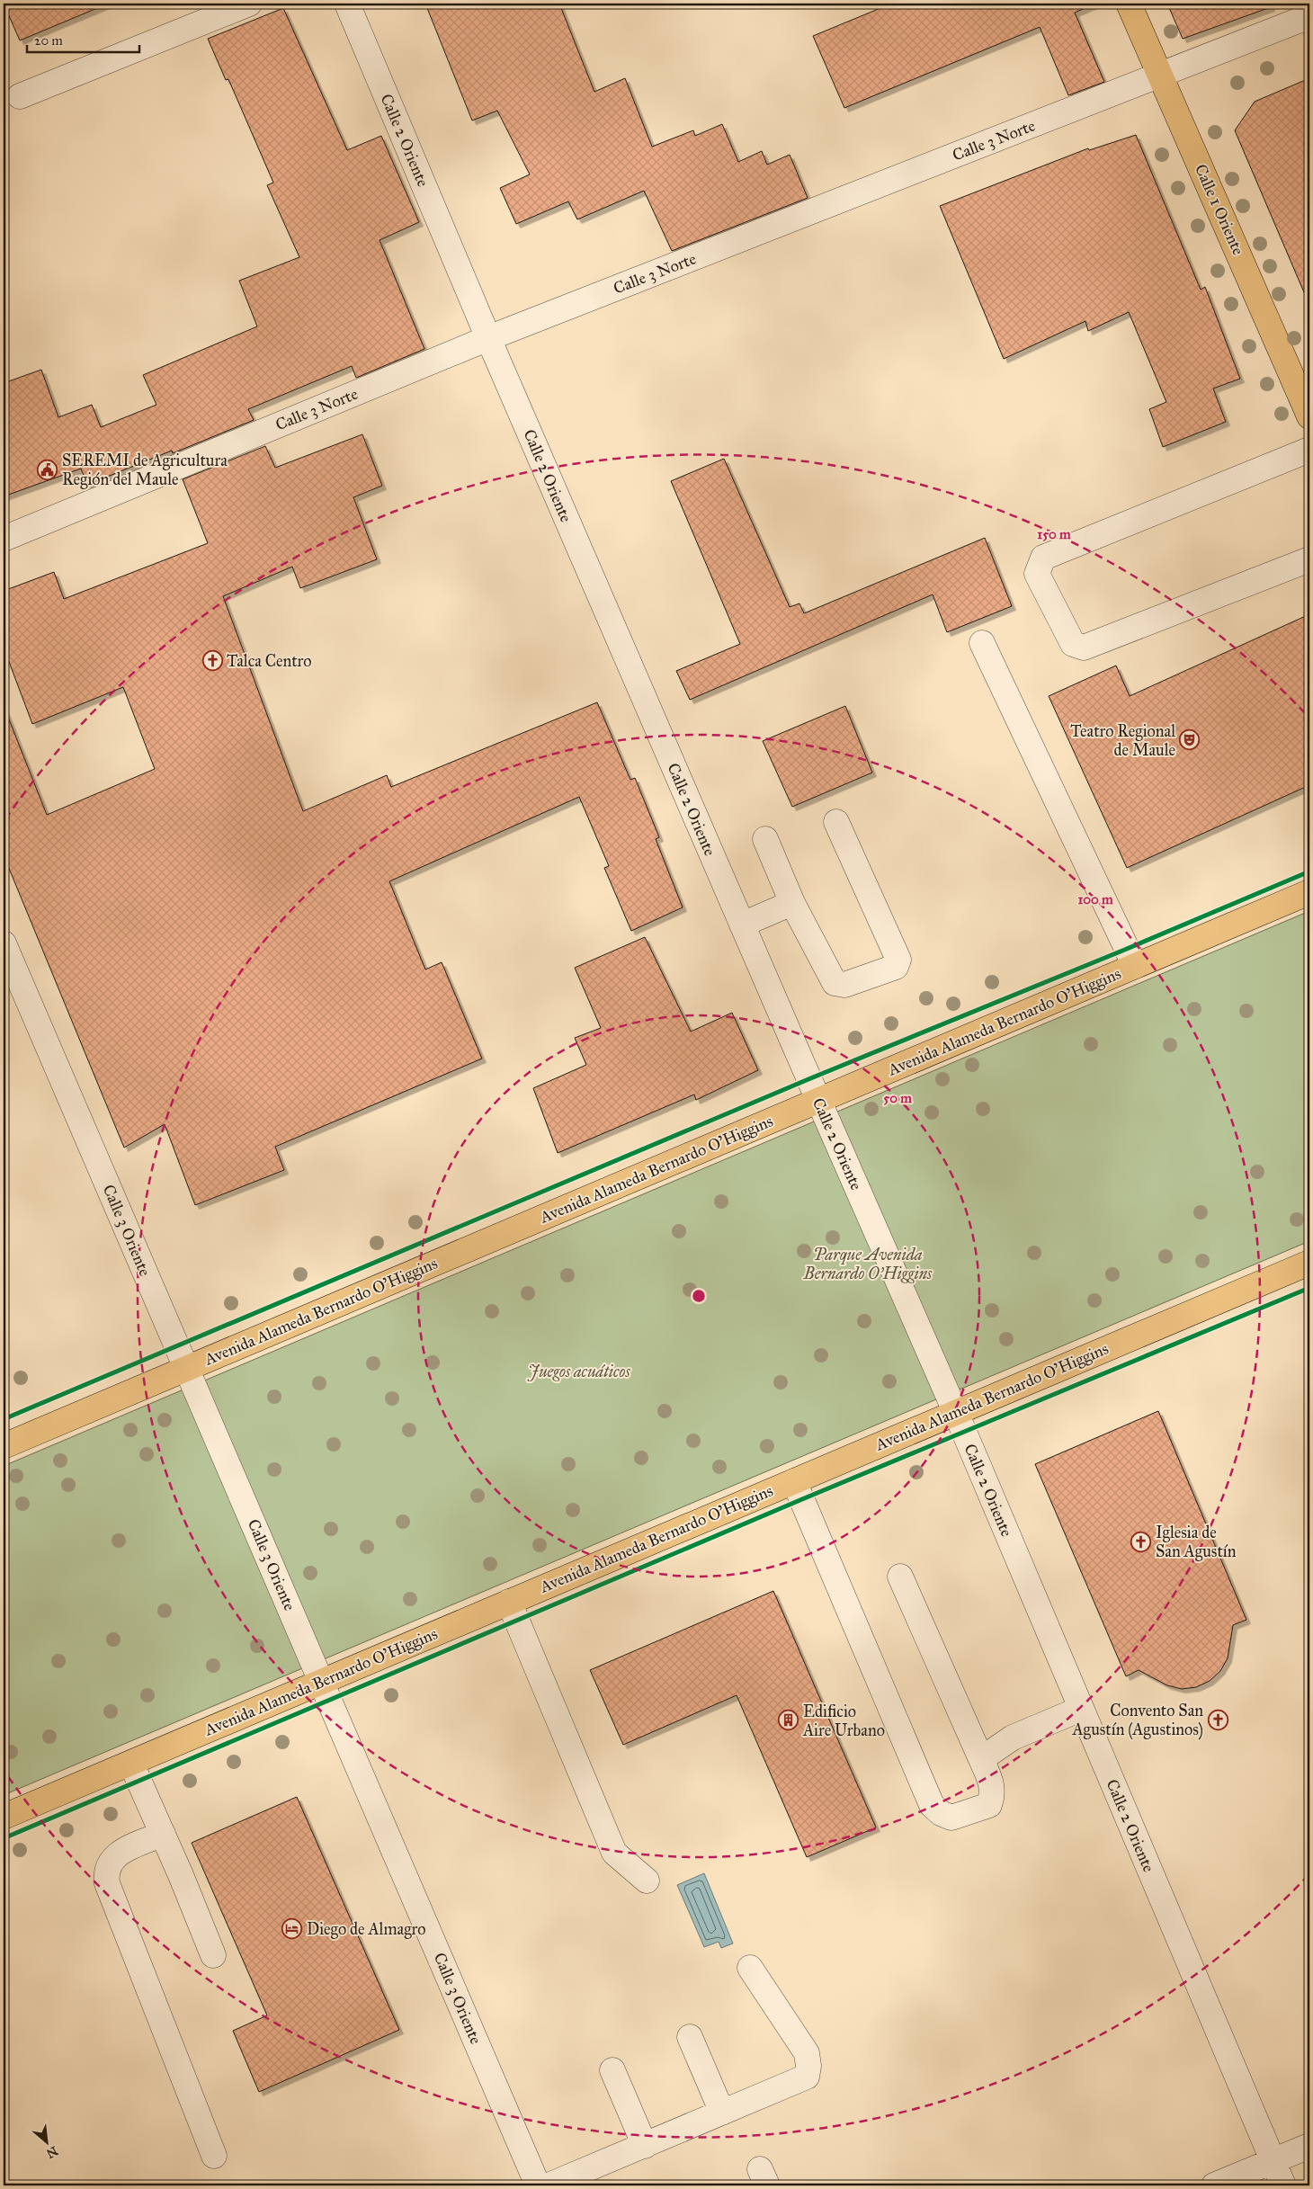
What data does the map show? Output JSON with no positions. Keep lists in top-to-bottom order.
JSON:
{
  "streets": {
    "main road": ["Calle 1 Oriente", "Avenida Alameda Bernardo O'Higgins"],
    "street": ["Calle 2 Oriente", "Calle 3 Norte", "Calle 3 Oriente"]
  },
  "crossings": [
    ["Calle 2 Oriente", "Calle 3 Norte"],
    ["Calle 2 Oriente", "Avenida Alameda Bernardo O'Higgins"],
    ["Calle 3 Norte", "Calle 1 Oriente"],
    ["Avenida Alameda Bernardo O'Higgins", "Calle 3 Oriente"]
  ],
  "parks": ["Parque Avenida Bernardo O'Higgins", "Juegos acuáticos"],
  "places": {
    "public building": ["SEREMI de Agricultura Región del Maule"],
    "church": ["Talca Centro", "Iglesia de San Agustín", "Convento San Agustín (Agustinos)"],
    "theatre": ["Teatro Regional de Maule"],
    "building": ["Edificio Aire Urbano"],
    "hotel": ["Diego de Almagro"]
  },
  "scale_bar": "20 m",
  "north": "bottom right",
  "rings": ["150 m", "100 m", "50 m"]
}
